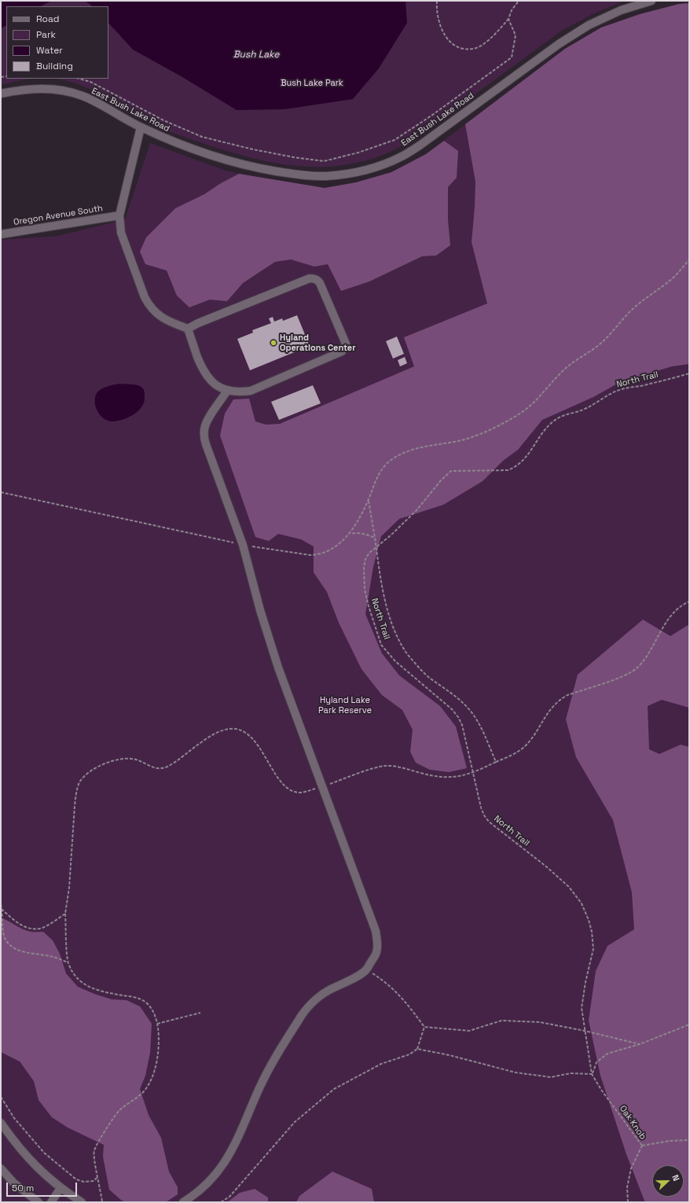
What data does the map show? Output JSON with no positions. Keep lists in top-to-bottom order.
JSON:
{
  "streets": {
    "street": ["East Bush Lake Road", "Oregon Avenue South"],
    "path": ["North Trail", "Oak Knob"]
  },
  "crossings": [
    ["North Trail", "Oak Knob"]
  ],
  "water": ["Bush Lake"],
  "parks": ["Bush Lake Park", "Hyland Lake Park Reserve"],
  "places": ["Hyland Operations Center"],
  "legend": [
    "Road",
    "Park",
    "Water",
    "Building"
  ],
  "scale_bar": "50 m",
  "north": "right"
}
